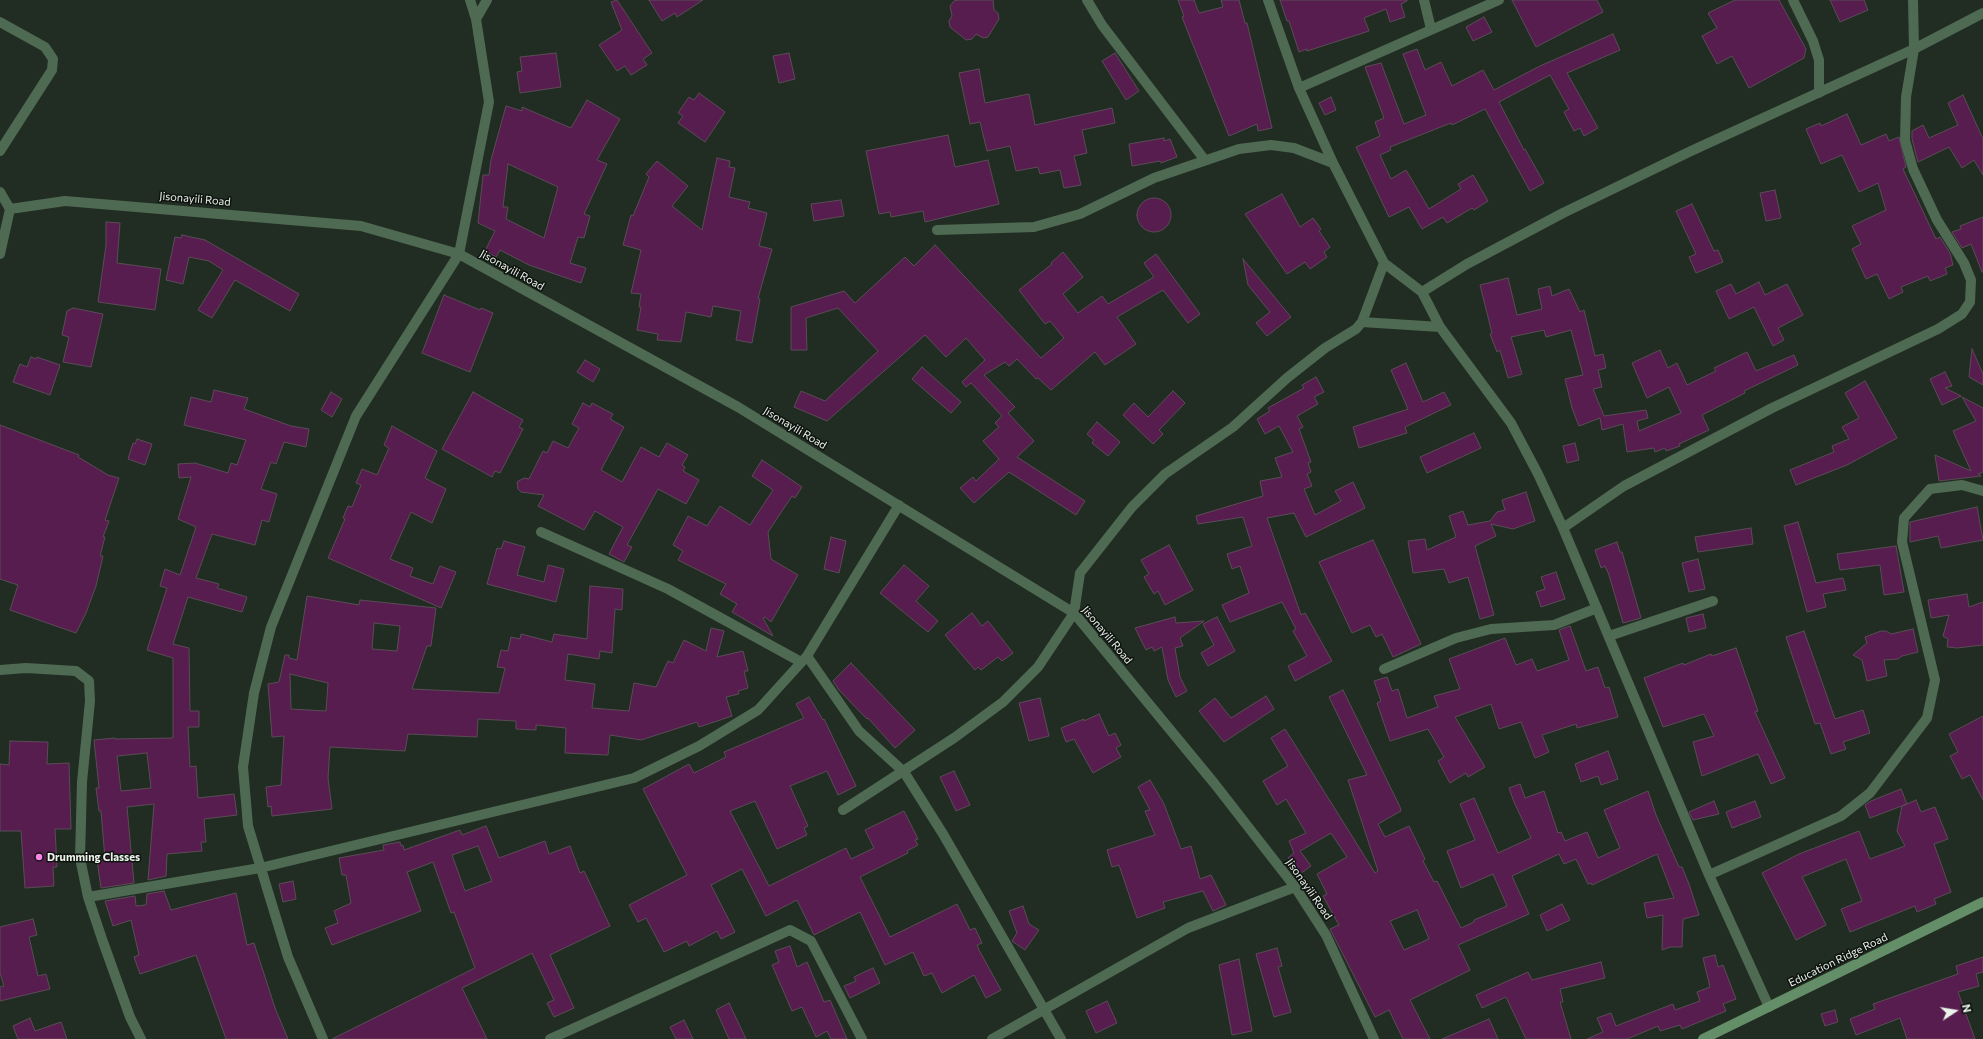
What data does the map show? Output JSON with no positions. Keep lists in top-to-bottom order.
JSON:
{
  "streets": {
    "main road": ["Education Ridge Road"],
    "street": ["Jisonayili Road"]
  },
  "places": ["Drumming Classes"],
  "north": "right"
}
